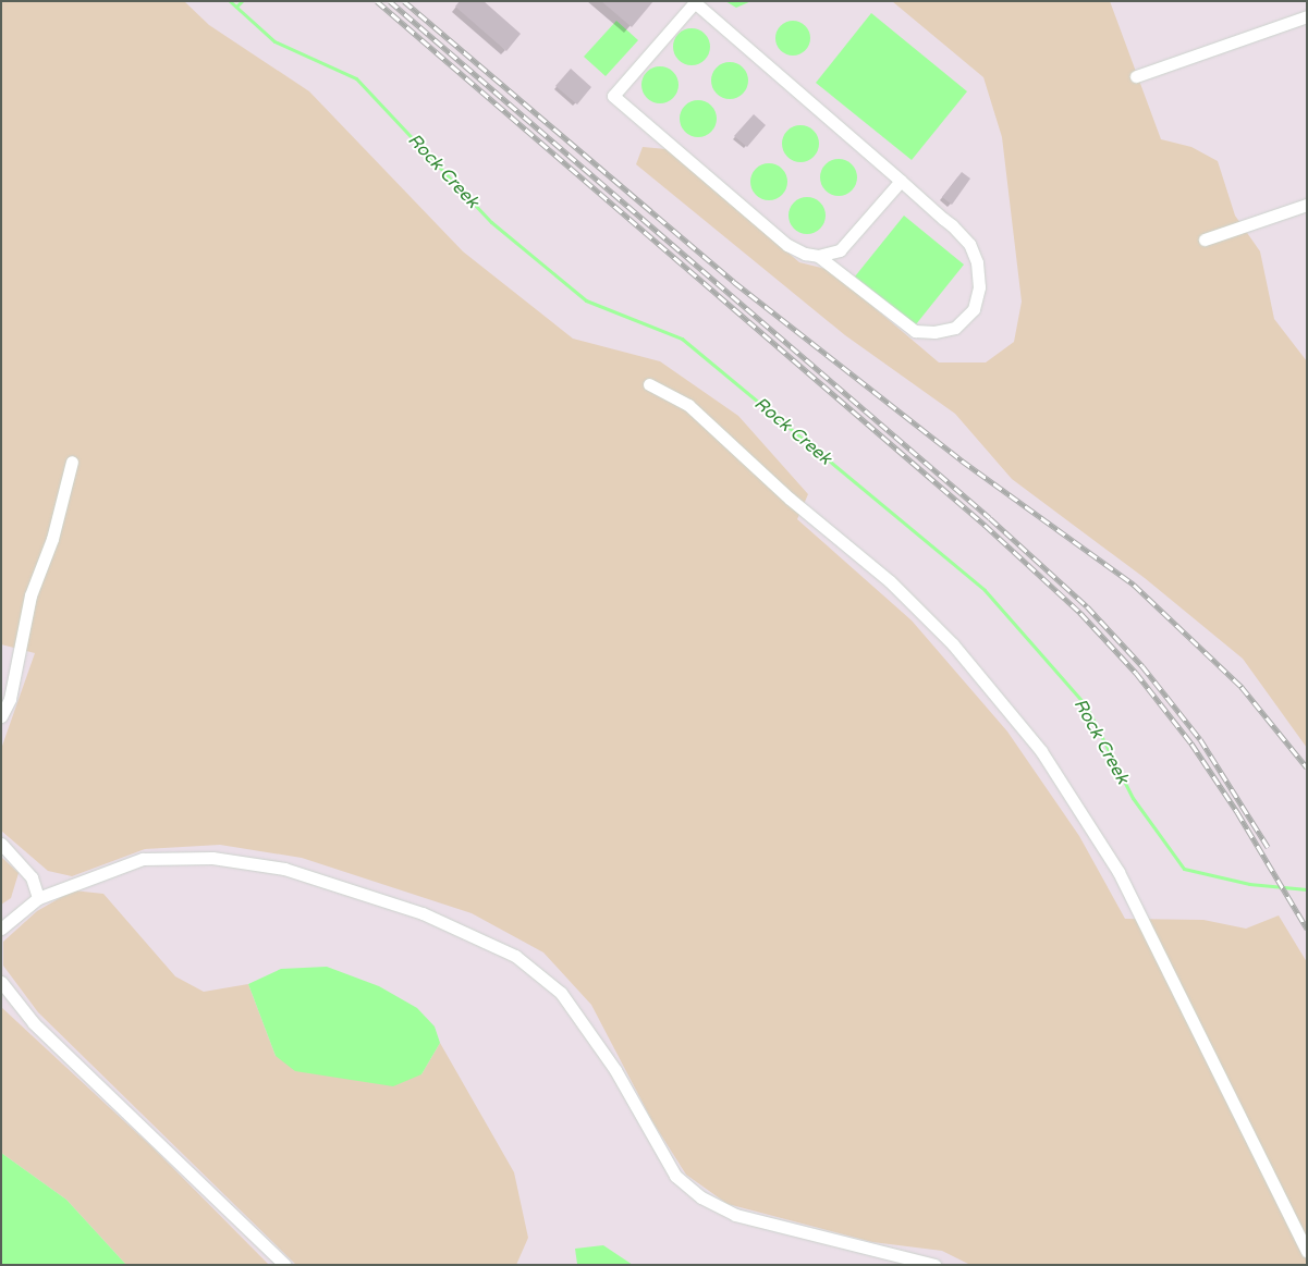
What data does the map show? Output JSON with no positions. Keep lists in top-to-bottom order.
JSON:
{
  "water": ["Rock Creek"]
}
